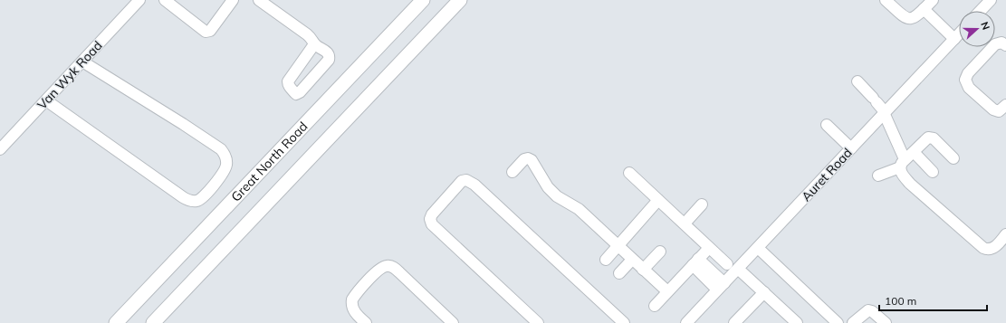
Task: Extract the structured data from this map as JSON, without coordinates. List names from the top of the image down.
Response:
{
  "streets": {
    "main road": ["Great North Road"],
    "street": ["Van Wyk Road", "Auret Road"]
  },
  "scale_bar": "100 m",
  "north": "right"
}
